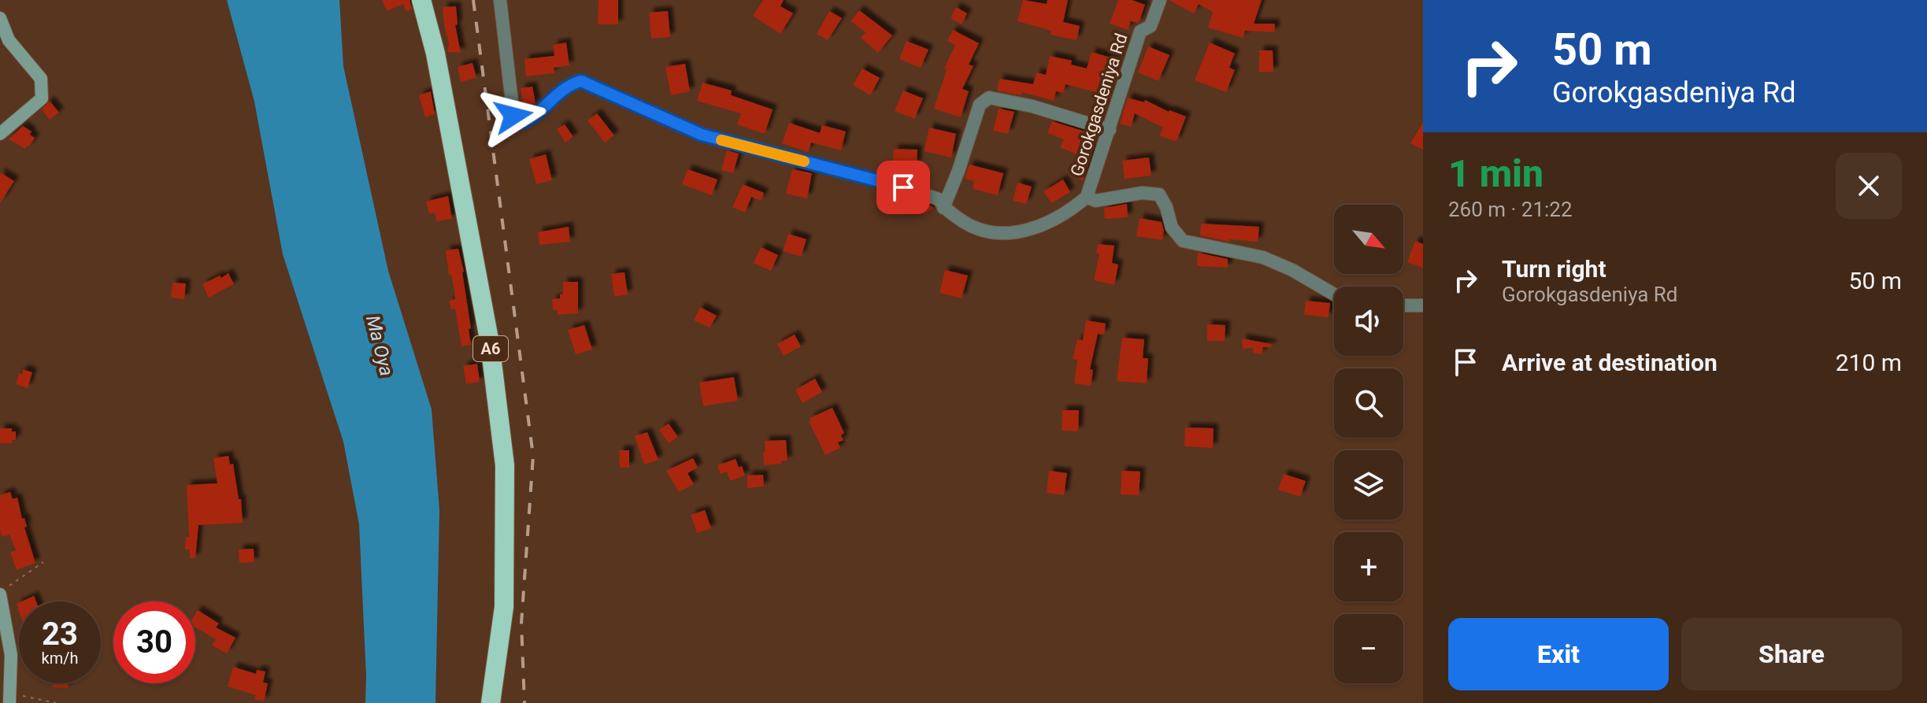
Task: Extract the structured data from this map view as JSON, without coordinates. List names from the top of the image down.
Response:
{
  "streets": {
    "highway": ["A6"],
    "street": ["Gorokgasdeniya Rd"]
  },
  "water": ["Ma Oya"],
  "north": "bottom right",
  "page": {
    "turn": ["50 m", "Gorokgasdeniya Rd"],
    "heading": ["1 min", "260 m · 21:22"],
    "map_buttons": ["+", "−"],
    "list": [
      {
        "name": "Turn right",
        "note": "Gorokgasdeniya Rd",
        "value": "50 m"
      },
      {
        "name": "Arrive at destination",
        "value": "210 m"
      }
    ],
    "speed": "23 km/h",
    "limit": "30",
    "buttons": ["Exit", "Share"]
  }
}
